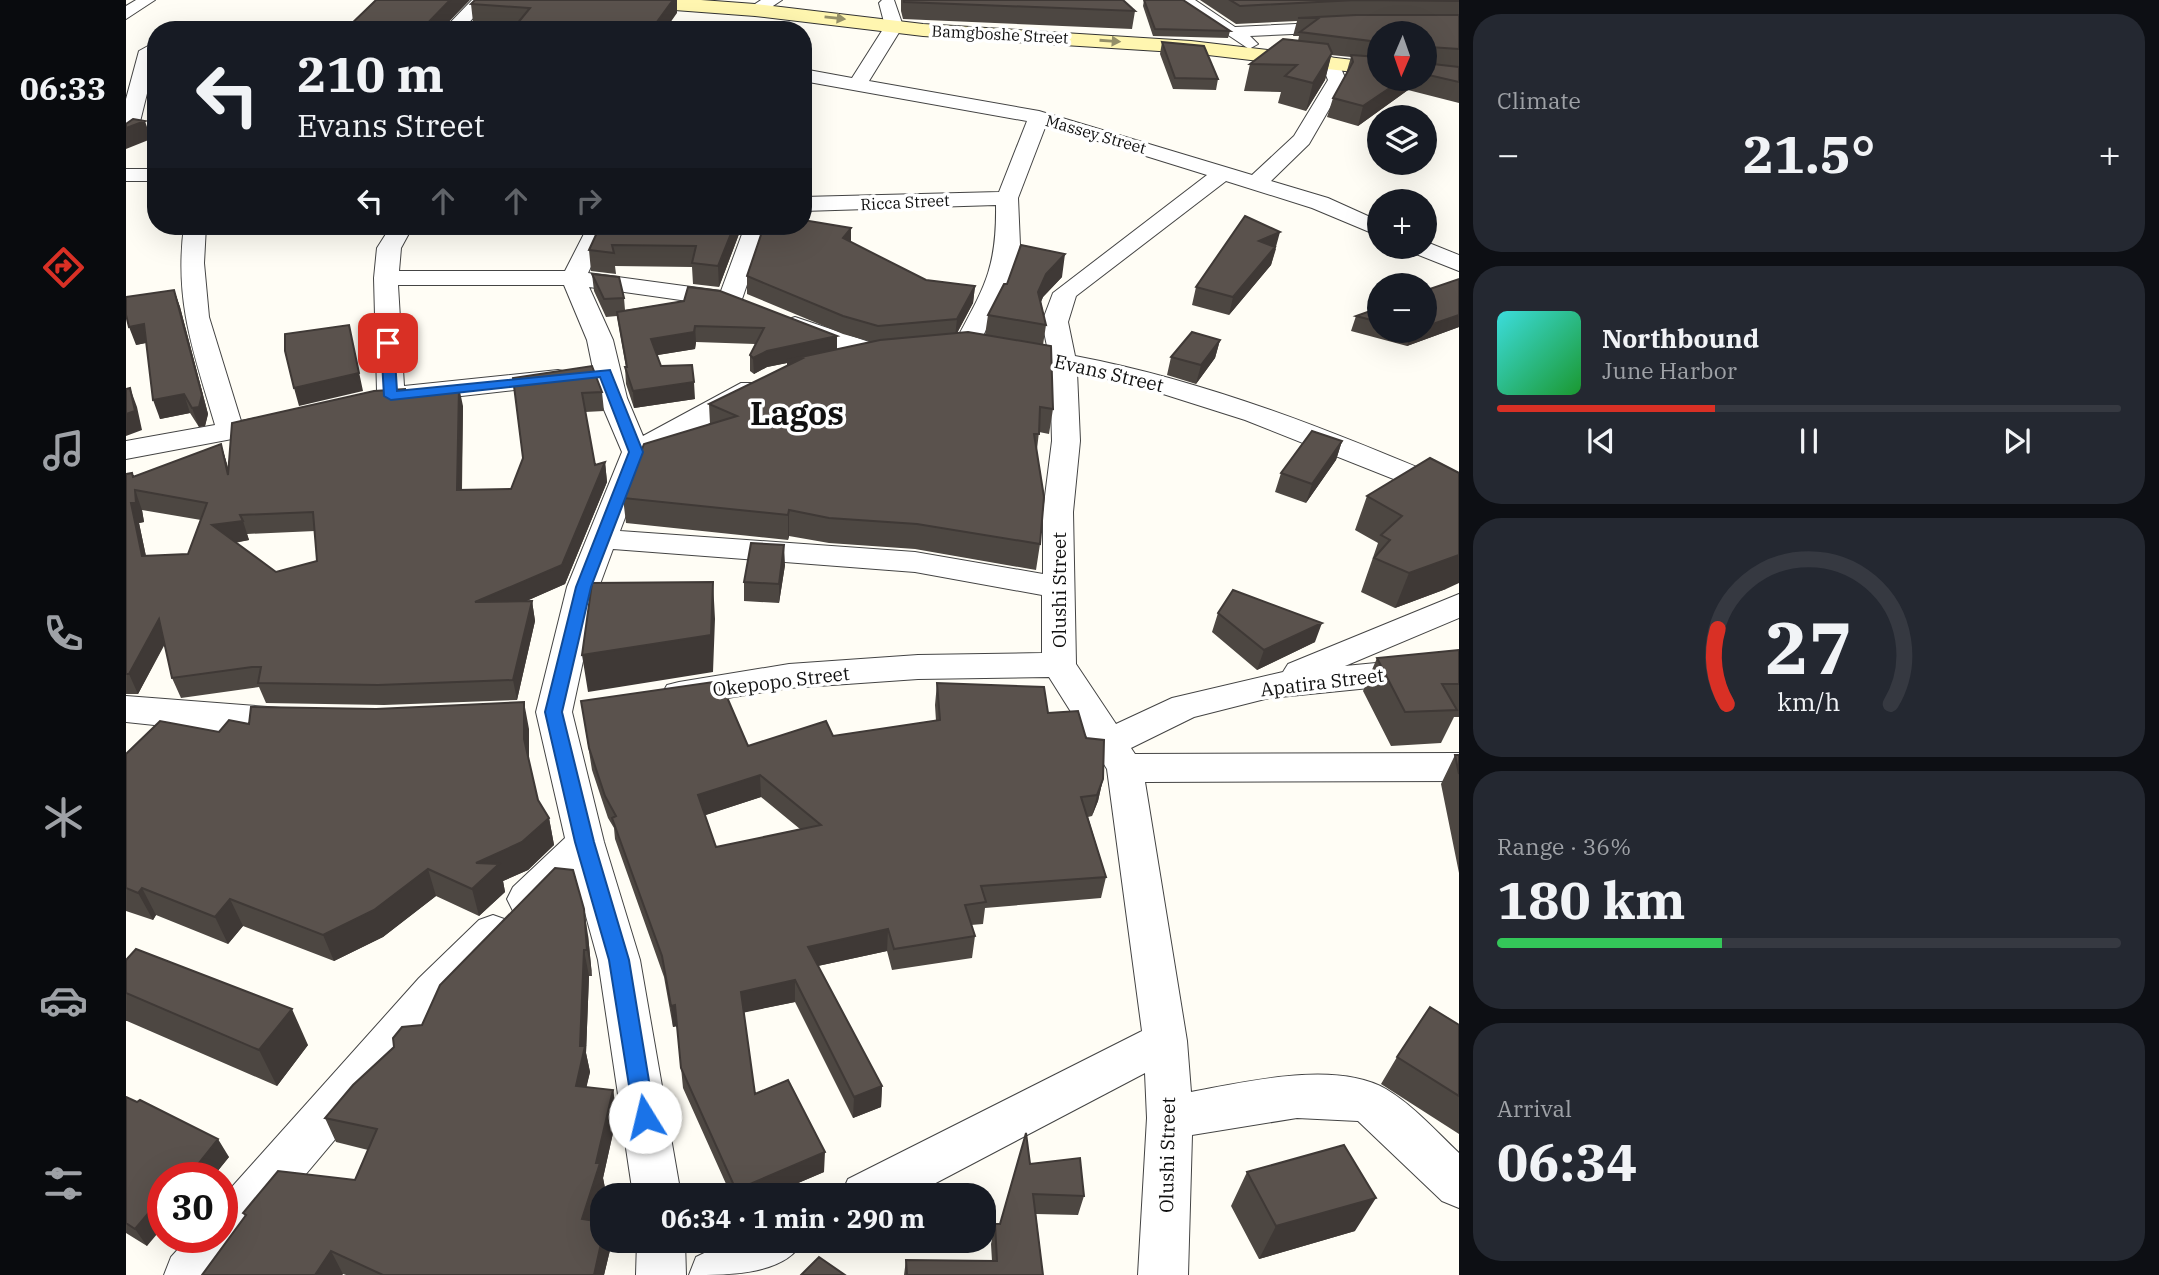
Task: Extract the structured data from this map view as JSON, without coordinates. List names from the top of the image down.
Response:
{
  "streets": {
    "main road": ["Bamgboshe Street"],
    "street": [
      "Massey Street",
      "Ricca Street",
      "Evans Street",
      "Olushi Street",
      "Okepopo Street",
      "Apatira Street"
    ]
  },
  "crossings": [
    ["Massey Street", "Olushi Street"],
    ["Ricca Street", "Evans Street"],
    ["Evans Street", "Olushi Street"],
    ["Olushi Street", "Okepopo Street"],
    ["Olushi Street", "Apatira Street"]
  ],
  "one_way": ["Bamgboshe Street"],
  "districts": ["Lagos"],
  "north": "bottom",
  "page": {
    "tabs": "06:33",
    "tile": [
      "Climate",
      ["Range · 36%", "180 km"],
      ["Arrival", "06:34"]
    ],
    "map_buttons": ["+", "−"],
    "turn": ["210 m", "Evans Street"],
    "heat": ["−", "21.5°", "+"],
    "song": ["Northbound", "June Harbor"],
    "limit": "30",
    "trip": "06:34 · 1 min · 290 m",
    "gauge": ["27", "km/h"]
  }
}
